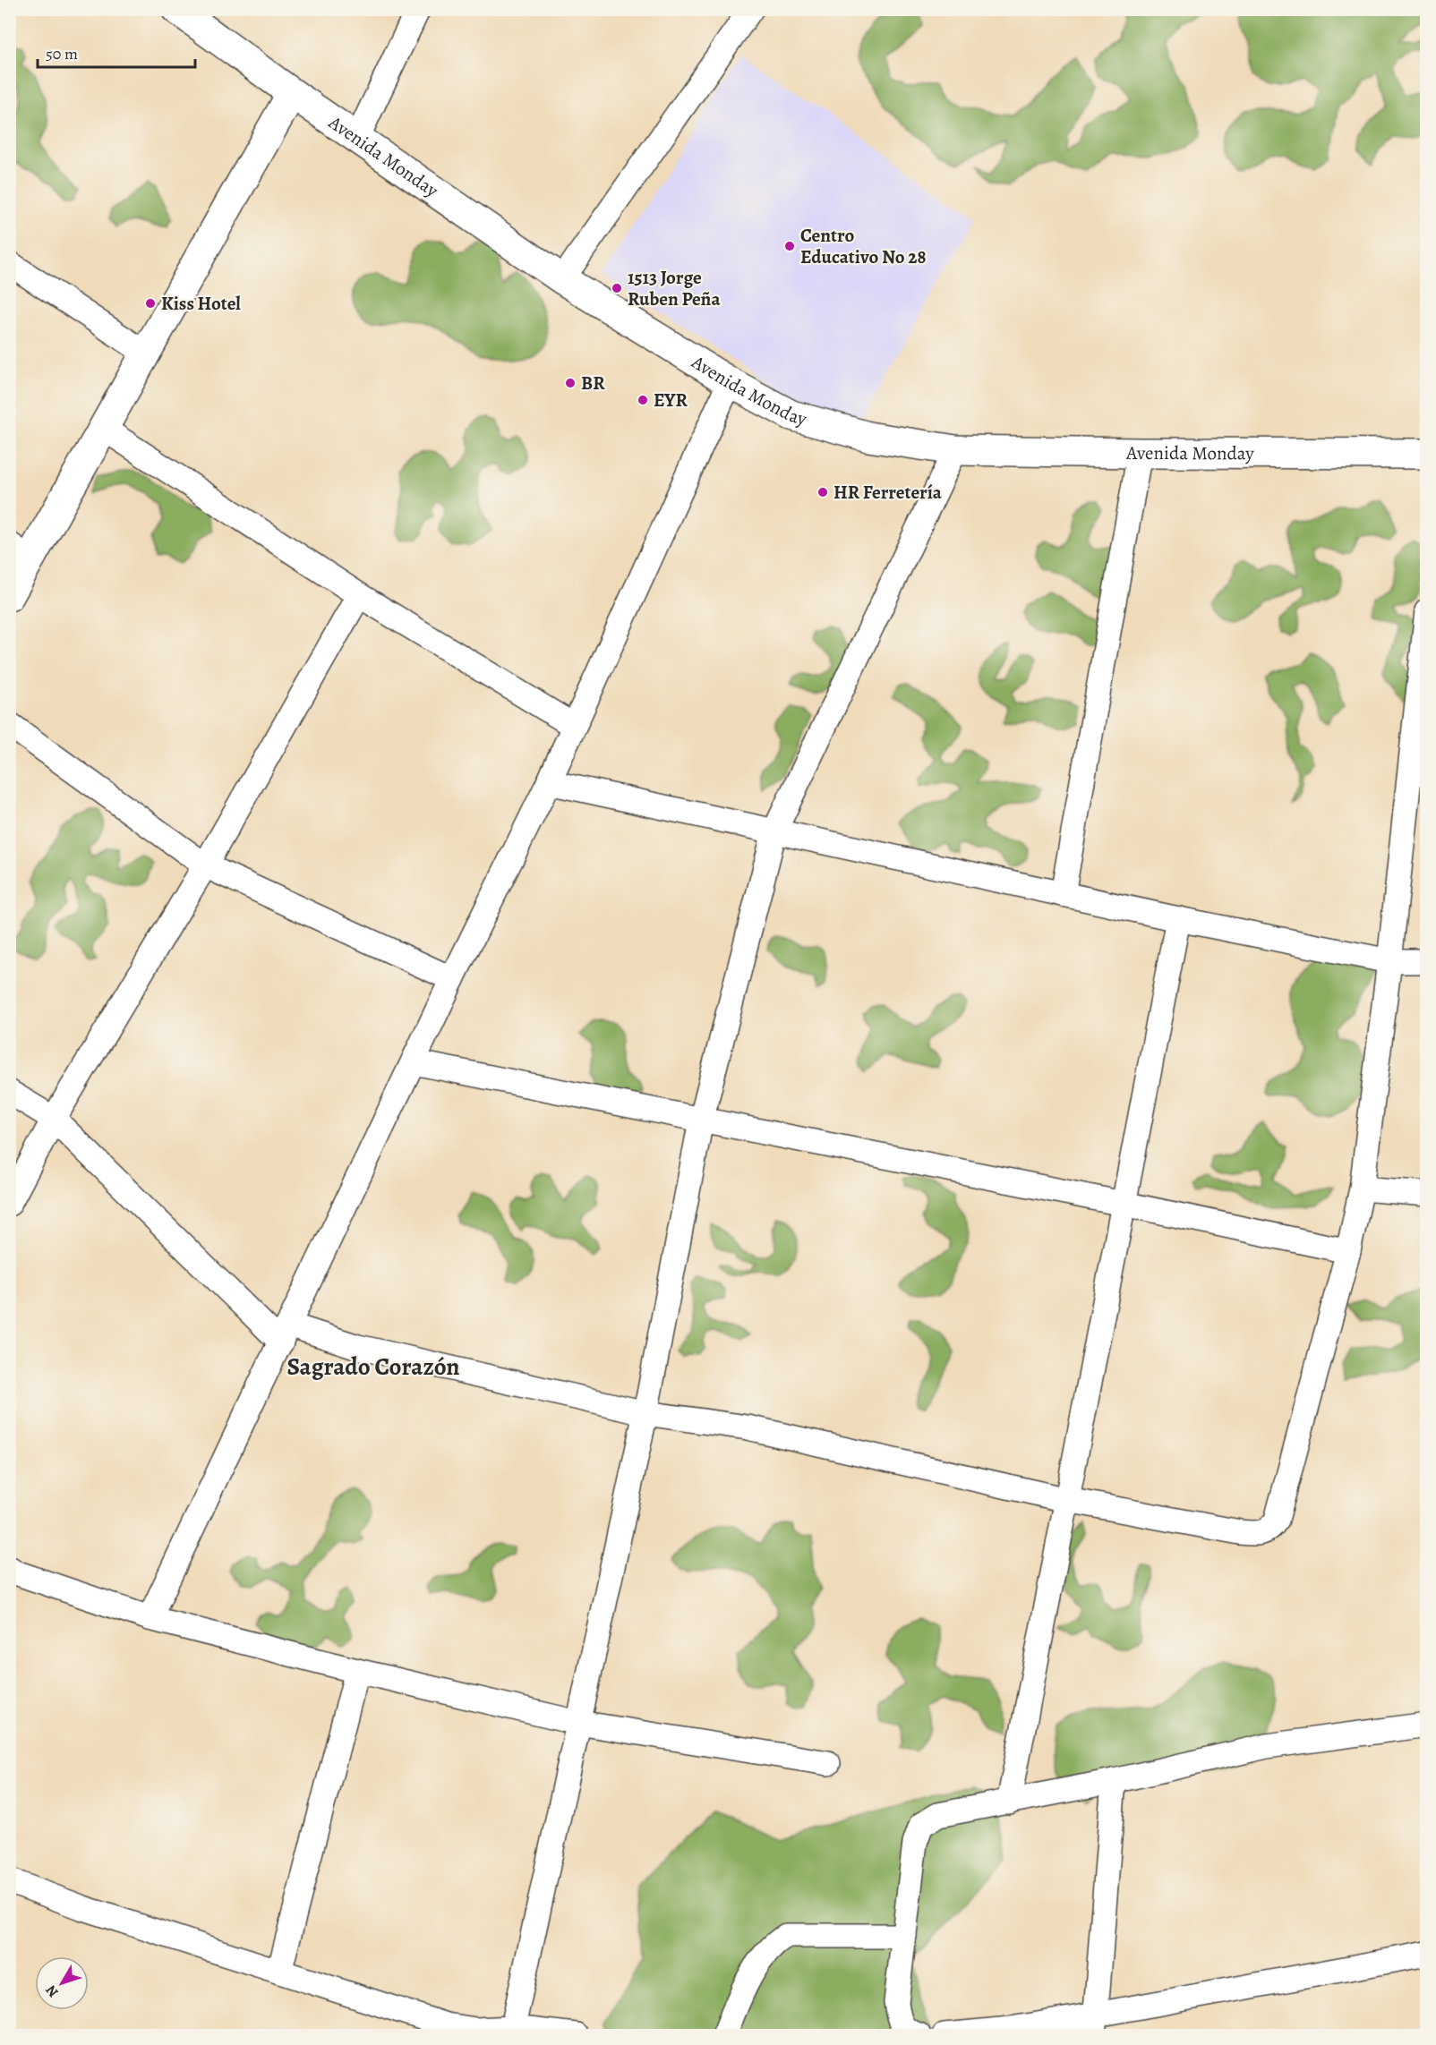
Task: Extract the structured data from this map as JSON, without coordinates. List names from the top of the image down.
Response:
{
  "streets": {
    "main road": ["Avenida Monday"]
  },
  "districts": ["Sagrado Corazón"],
  "places": [
    "Centro Educativo No 28",
    "1513 Jorge Ruben Peña",
    "Kiss Hotel",
    "BR",
    "EYR",
    "HR Ferretería"
  ],
  "scale_bar": "50 m",
  "north": "bottom left"
}
